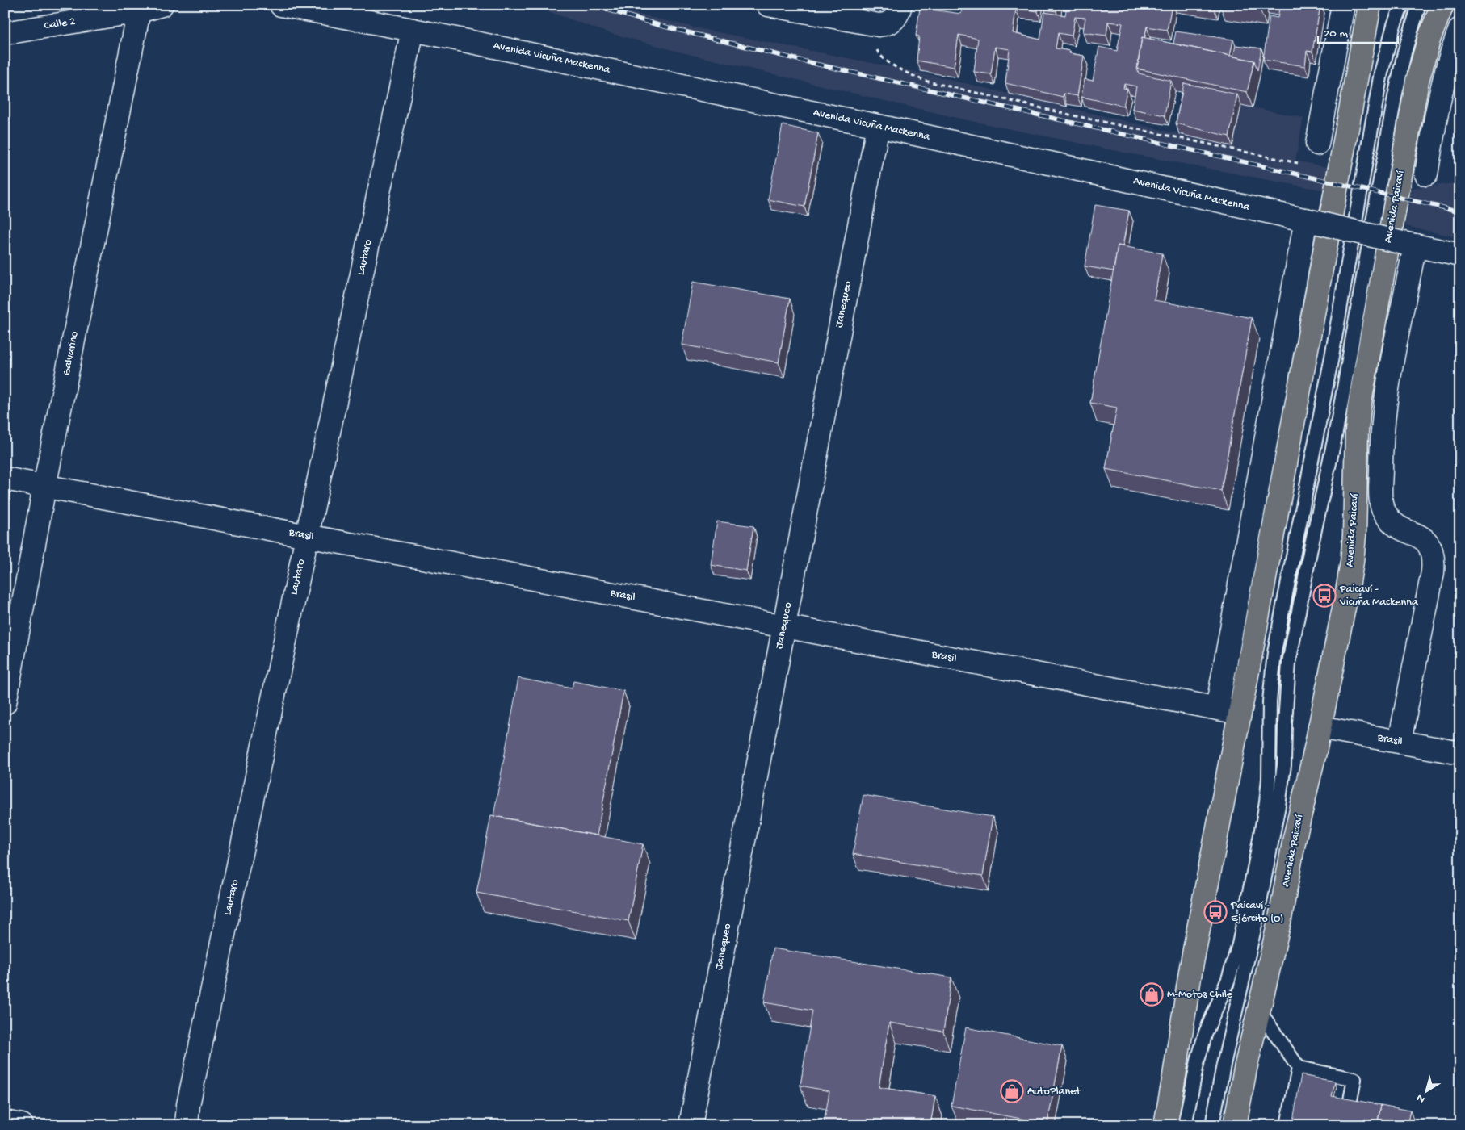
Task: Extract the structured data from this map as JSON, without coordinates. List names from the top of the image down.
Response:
{
  "streets": {
    "main road": ["Avenida Paicaví"],
    "street": [
      "Calle 2",
      "Avenida Vicuña Mackenna",
      "Lautaro",
      "Janequeo",
      "Galvarino",
      "Brasil"
    ]
  },
  "crossings": [
    ["Calle 2", "Galvarino"],
    ["Avenida Vicuña Mackenna", "Lautaro"],
    ["Avenida Vicuña Mackenna", "Janequeo"],
    ["Avenida Paicaví", "Brasil"],
    ["Lautaro", "Brasil"],
    ["Janequeo", "Brasil"],
    ["Galvarino", "Brasil"]
  ],
  "places": {
    "bus stop": ["Paicaví - Vicuña Mackenna", "Paicaví - Ejército (O)"],
    "shop": ["M-Motos Chile", "AutoPlanet"]
  },
  "scale_bar": "20 m",
  "north": "bottom left"
}
